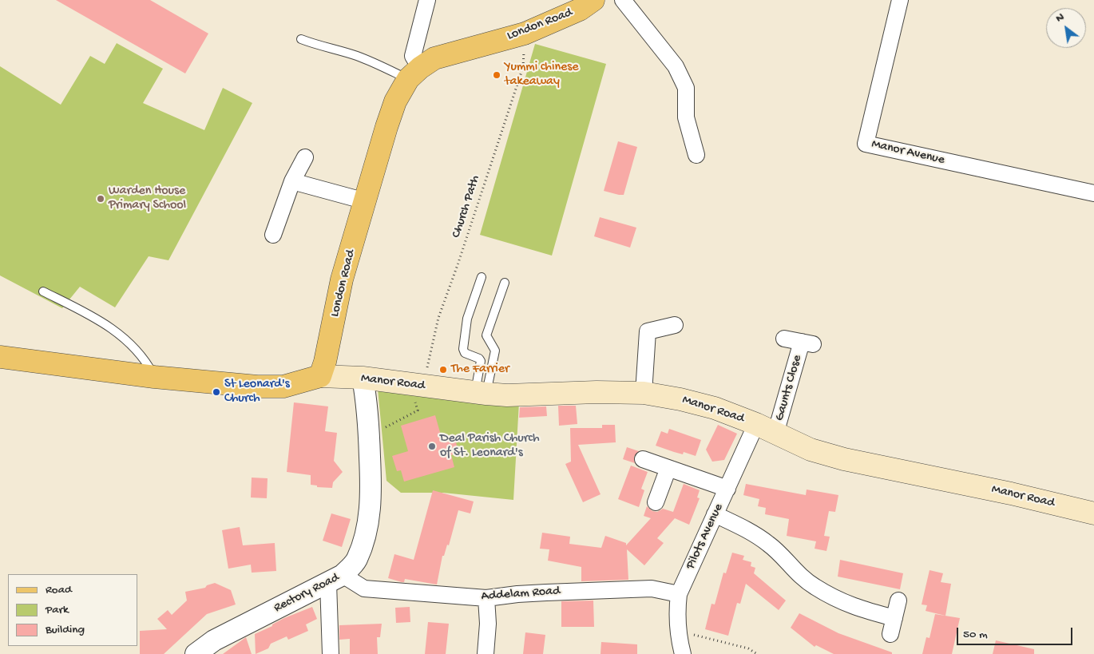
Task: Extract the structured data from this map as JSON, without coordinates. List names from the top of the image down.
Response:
{
  "streets": {
    "main road": ["London Road", "Manor Road"],
    "street": [
      "Manor Avenue",
      "Gaunts Close",
      "Pilots Avenue",
      "Rectory Road",
      "Addelam Road"
    ],
    "path": ["Church Path"]
  },
  "crossings": [
    ["London Road", "Church Path"],
    ["London Road", "Manor Road"],
    ["Church Path", "Manor Road"],
    ["Manor Road", "Gaunts Close"],
    ["Manor Road", "Pilots Avenue"],
    ["Manor Road", "Rectory Road"],
    ["Pilots Avenue", "Addelam Road"],
    ["Rectory Road", "Addelam Road"]
  ],
  "places": [
    "Yummi chinese takeaway",
    "Warden House Primary School",
    "The Farrier",
    "St Leonard's Church",
    "Deal Parish Church of St. Leonard's"
  ],
  "legend": ["Road", "Park", "Building"],
  "scale_bar": "50 m",
  "north": "top left"
}
